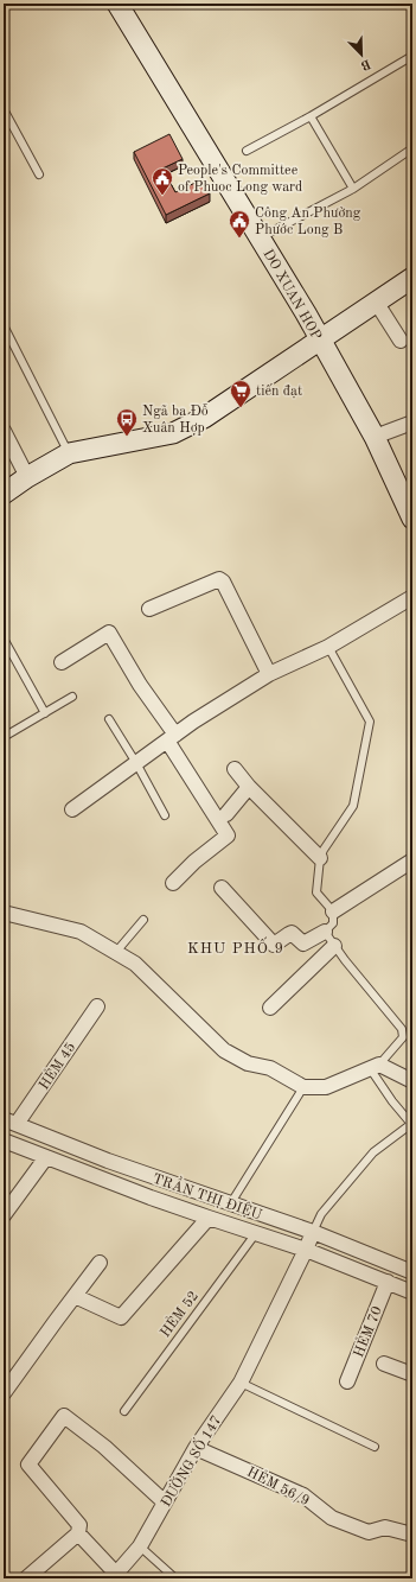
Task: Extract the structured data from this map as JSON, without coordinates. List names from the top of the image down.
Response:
{
  "streets": {
    "main road": ["DO XUAN HOP"],
    "street": [
      "HẺM 45",
      "TRẦN THỊ ĐIỆU",
      "HẺM 70",
      "ĐƯỜNG SỐ 147",
      "HẺM 56/9"
    ],
    "lane": ["HẺM 52"]
  },
  "crossings": [
    ["HẺM 45", "TRẦN THỊ ĐIỆU"],
    ["TRẦN THỊ ĐIỆU", "HẺM 52"],
    ["TRẦN THỊ ĐIỆU", "HẺM 70"],
    ["TRẦN THỊ ĐIỆU", "ĐƯỜNG SỐ 147"],
    ["ĐƯỜNG SỐ 147", "HẺM 56/9"]
  ],
  "districts": ["KHU PHỐ 9"],
  "places": {
    "public building": ["People's Committee of Phuoc Long ward", "Công An Phường Phước Long B"],
    "supermarket": ["tiến đạt"],
    "bus stop": ["Ngã ba Đỗ Xuân Hợp"]
  },
  "north": "bottom right"
}
